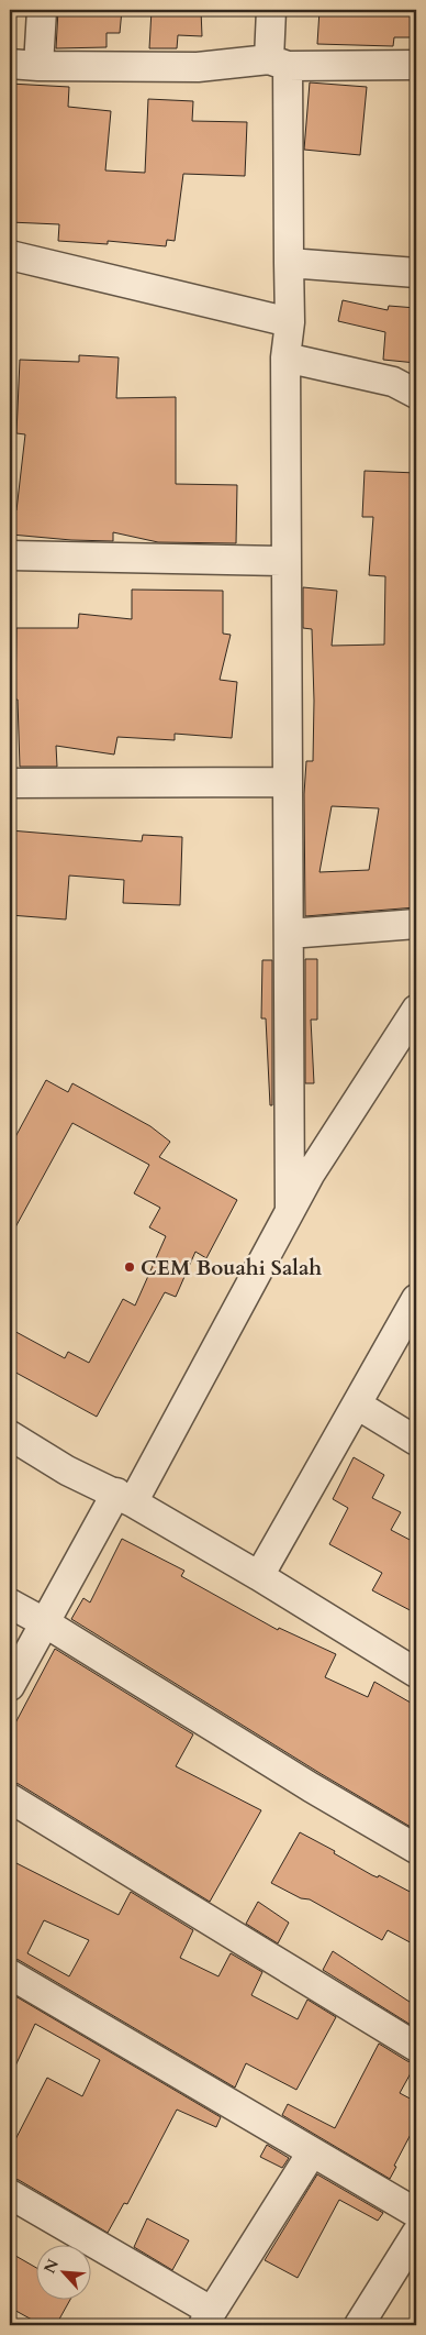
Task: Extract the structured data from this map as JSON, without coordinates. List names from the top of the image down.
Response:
{
  "places": ["CEM Bouahi Salah"],
  "north": "top left"
}
